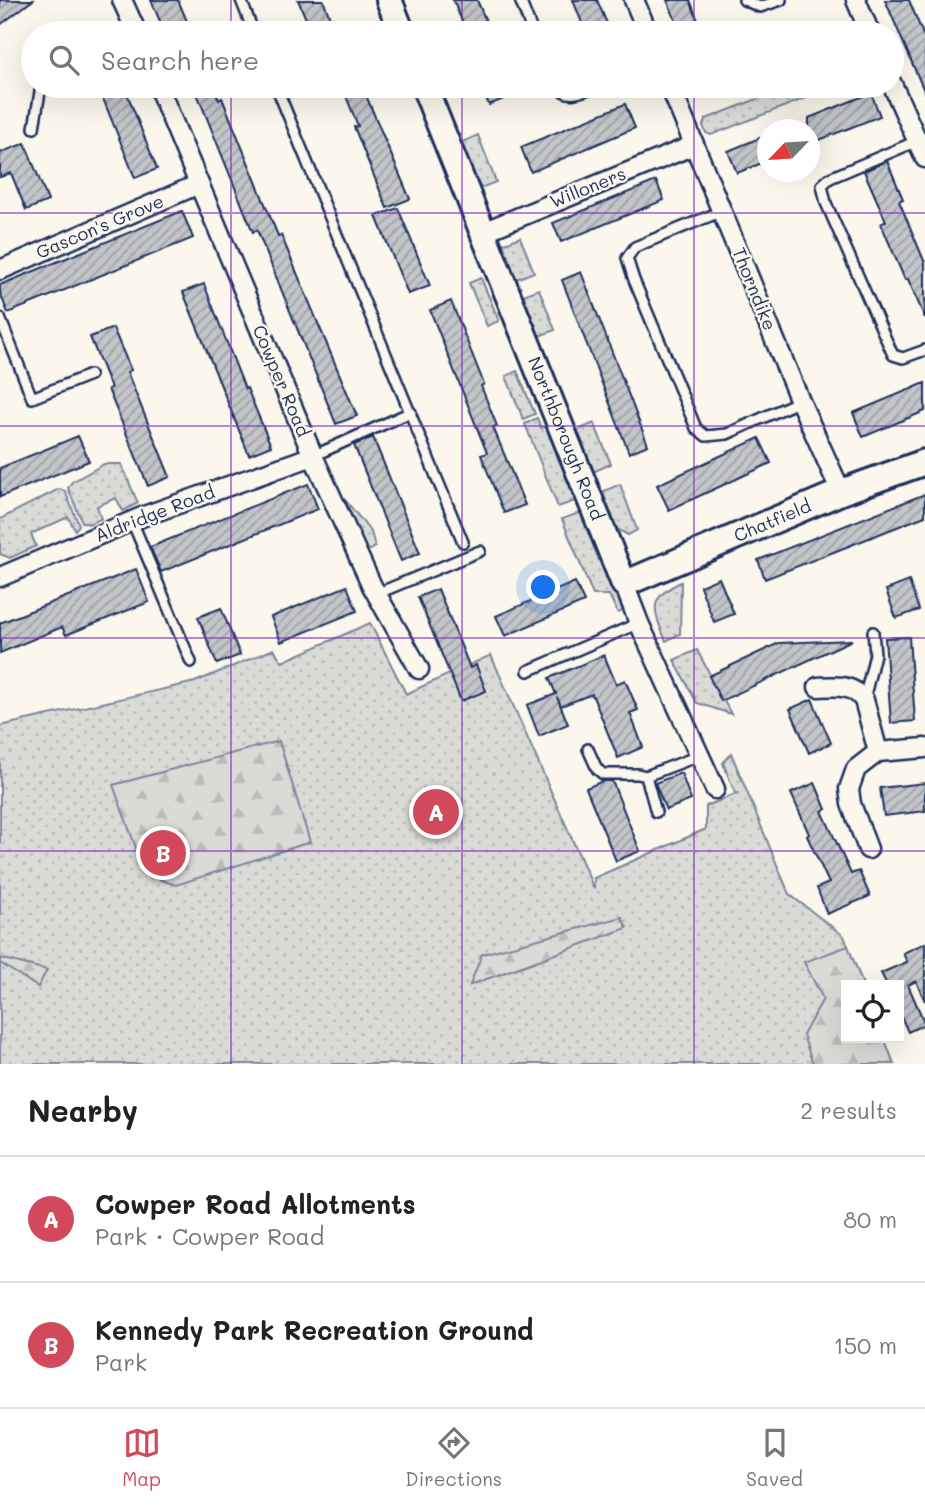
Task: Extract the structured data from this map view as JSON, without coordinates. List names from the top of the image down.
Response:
{
  "streets": {
    "street": [
      "Willoners",
      "Gascon's Grove",
      "Thorndike",
      "Cowper Road",
      "Northborough Road",
      "Aldridge Road",
      "Chatfield"
    ]
  },
  "crossings": [
    ["Willoners", "Thorndike"],
    ["Willoners", "Northborough Road"],
    ["Gascon's Grove", "Cowper Road"],
    ["Thorndike", "Chatfield"],
    ["Cowper Road", "Aldridge Road"],
    ["Northborough Road", "Chatfield"]
  ],
  "north": "bottom left",
  "page": {
    "search": "Search here",
    "pins": ["A", "B"],
    "heading": ["Nearby", "2 results"],
    "list": [
      {
        "mark": "A",
        "name": "Cowper Road Allotments",
        "note": "Park · Cowper Road",
        "value": "80 m"
      },
      {
        "mark": "B",
        "name": "Kennedy Park Recreation Ground",
        "note": "Park",
        "value": "150 m"
      }
    ],
    "nav": ["Map", "Directions", "Saved"]
  }
}
